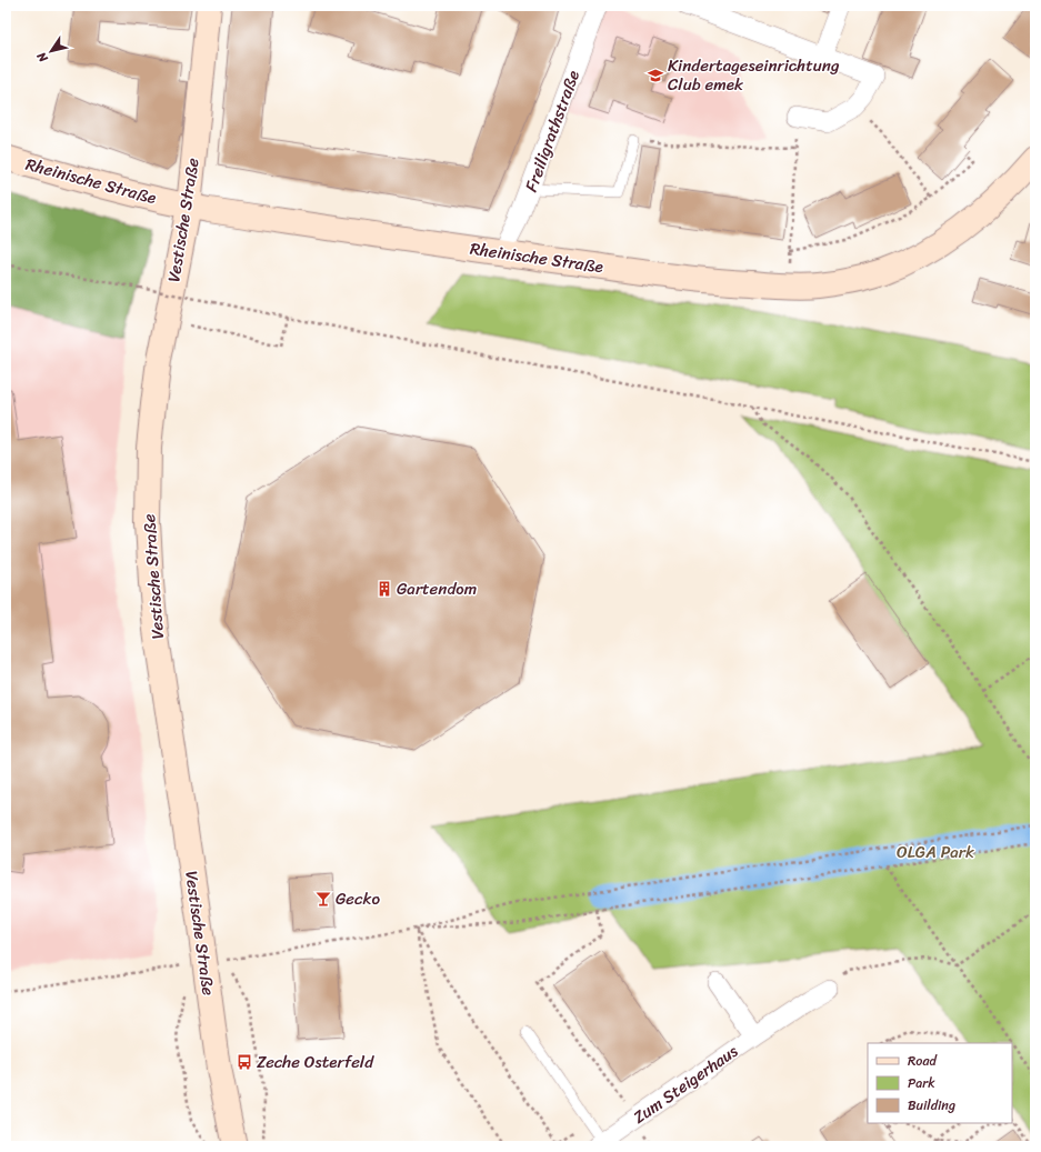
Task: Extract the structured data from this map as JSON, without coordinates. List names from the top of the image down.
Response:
{
  "streets": {
    "street": [
      "Freiligrathstraße",
      "Rheinische Straße",
      "Vestische Straße",
      "Zum Steigerhaus"
    ]
  },
  "crossings": [
    ["Freiligrathstraße", "Rheinische Straße"],
    ["Rheinische Straße", "Vestische Straße"]
  ],
  "parks": ["OLGA Park"],
  "places": {
    "school or university": ["Kindertageseinrichtung Club emek"],
    "building": ["Gartendom"],
    "bar": ["Gecko"],
    "bus stop": ["Zeche Osterfeld"]
  },
  "legend": ["Road", "Park", "Building"],
  "north": "bottom left"
}
